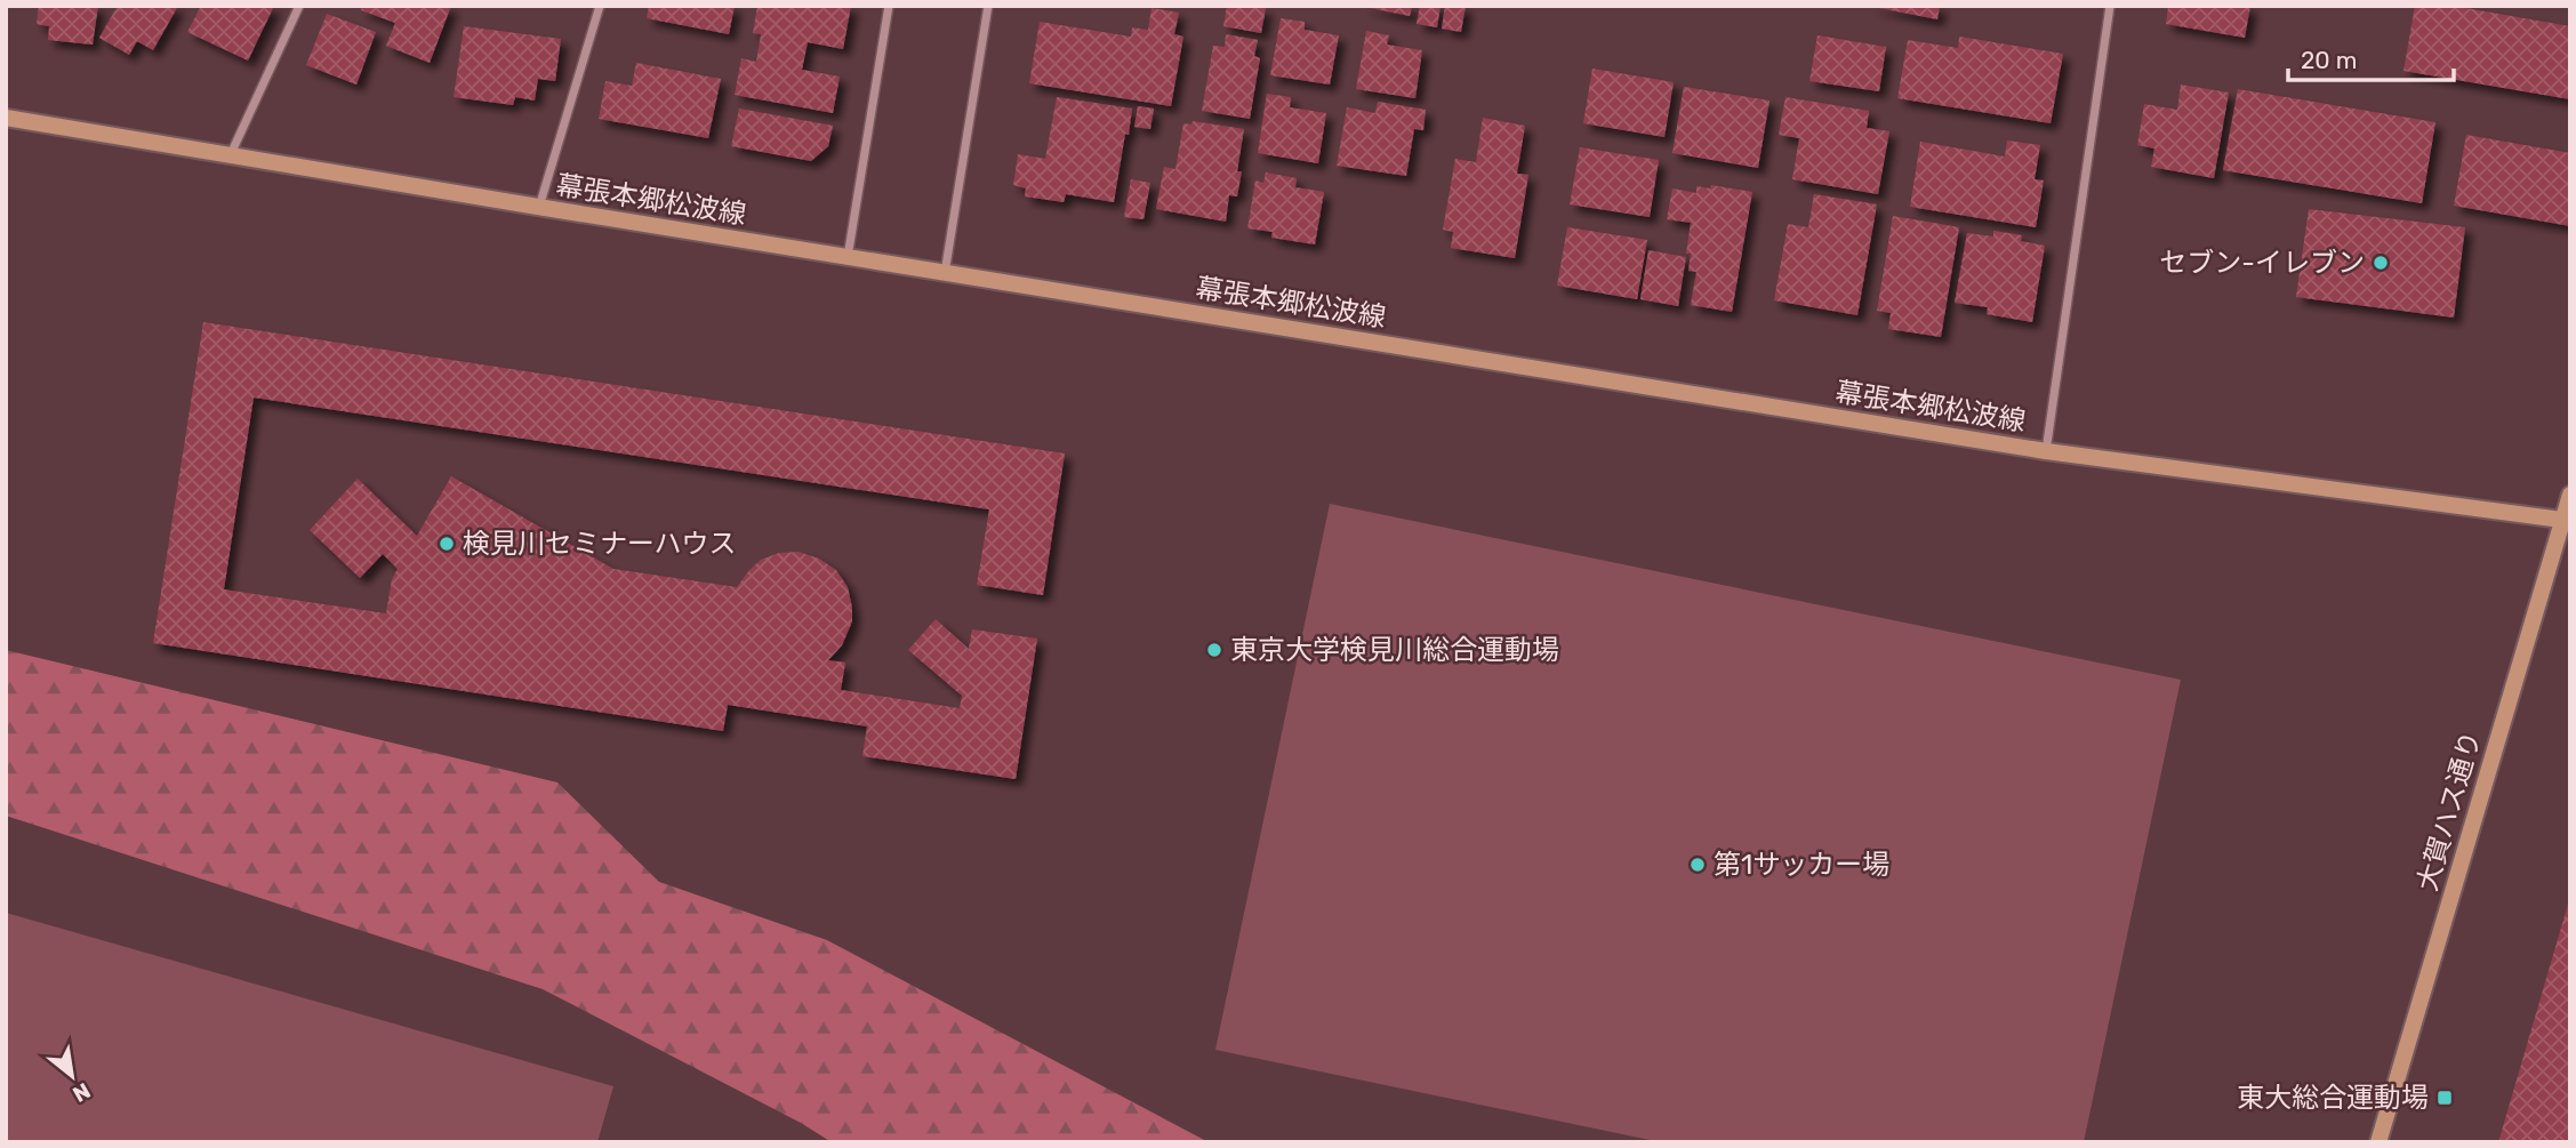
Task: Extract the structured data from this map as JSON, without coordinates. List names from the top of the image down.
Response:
{
  "streets": {
    "street": ["幕張本郷松波線", "大賀ハス通り"]
  },
  "crossings": [
    ["幕張本郷松波線", "大賀ハス通り"]
  ],
  "places": {
    "other": [
      "セブン-イレブン",
      "検見川セミナーハウス",
      "東京大学検見川総合運動場",
      "第1サッカー場"
    ],
    "transit": ["東大総合運動場"]
  },
  "scale_bar": "20 m",
  "north": "bottom right"
}
